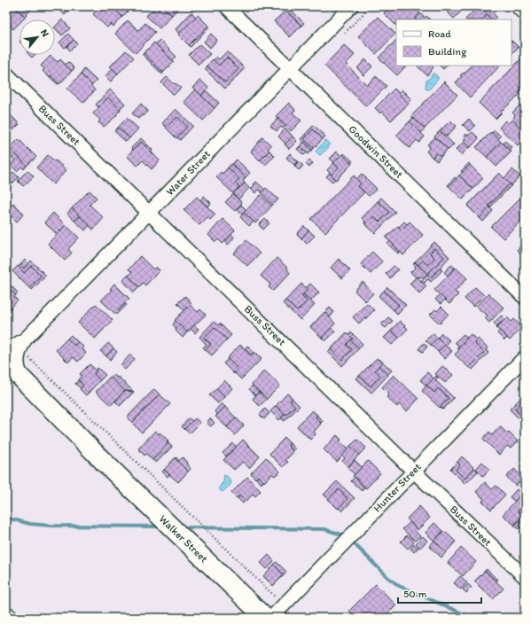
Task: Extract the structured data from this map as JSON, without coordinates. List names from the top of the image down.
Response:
{
  "streets": {
    "main road": ["Walker Street"],
    "street": [
      "Buss Street",
      "Goodwin Street",
      "Water Street",
      "Hunter Street"
    ]
  },
  "crossings": [
    ["Buss Street", "Water Street"],
    ["Buss Street", "Hunter Street"],
    ["Goodwin Street", "Water Street"],
    ["Water Street", "Walker Street"]
  ],
  "legend": ["Road", "Building"],
  "scale_bar": "50 m",
  "north": "top right"
}
